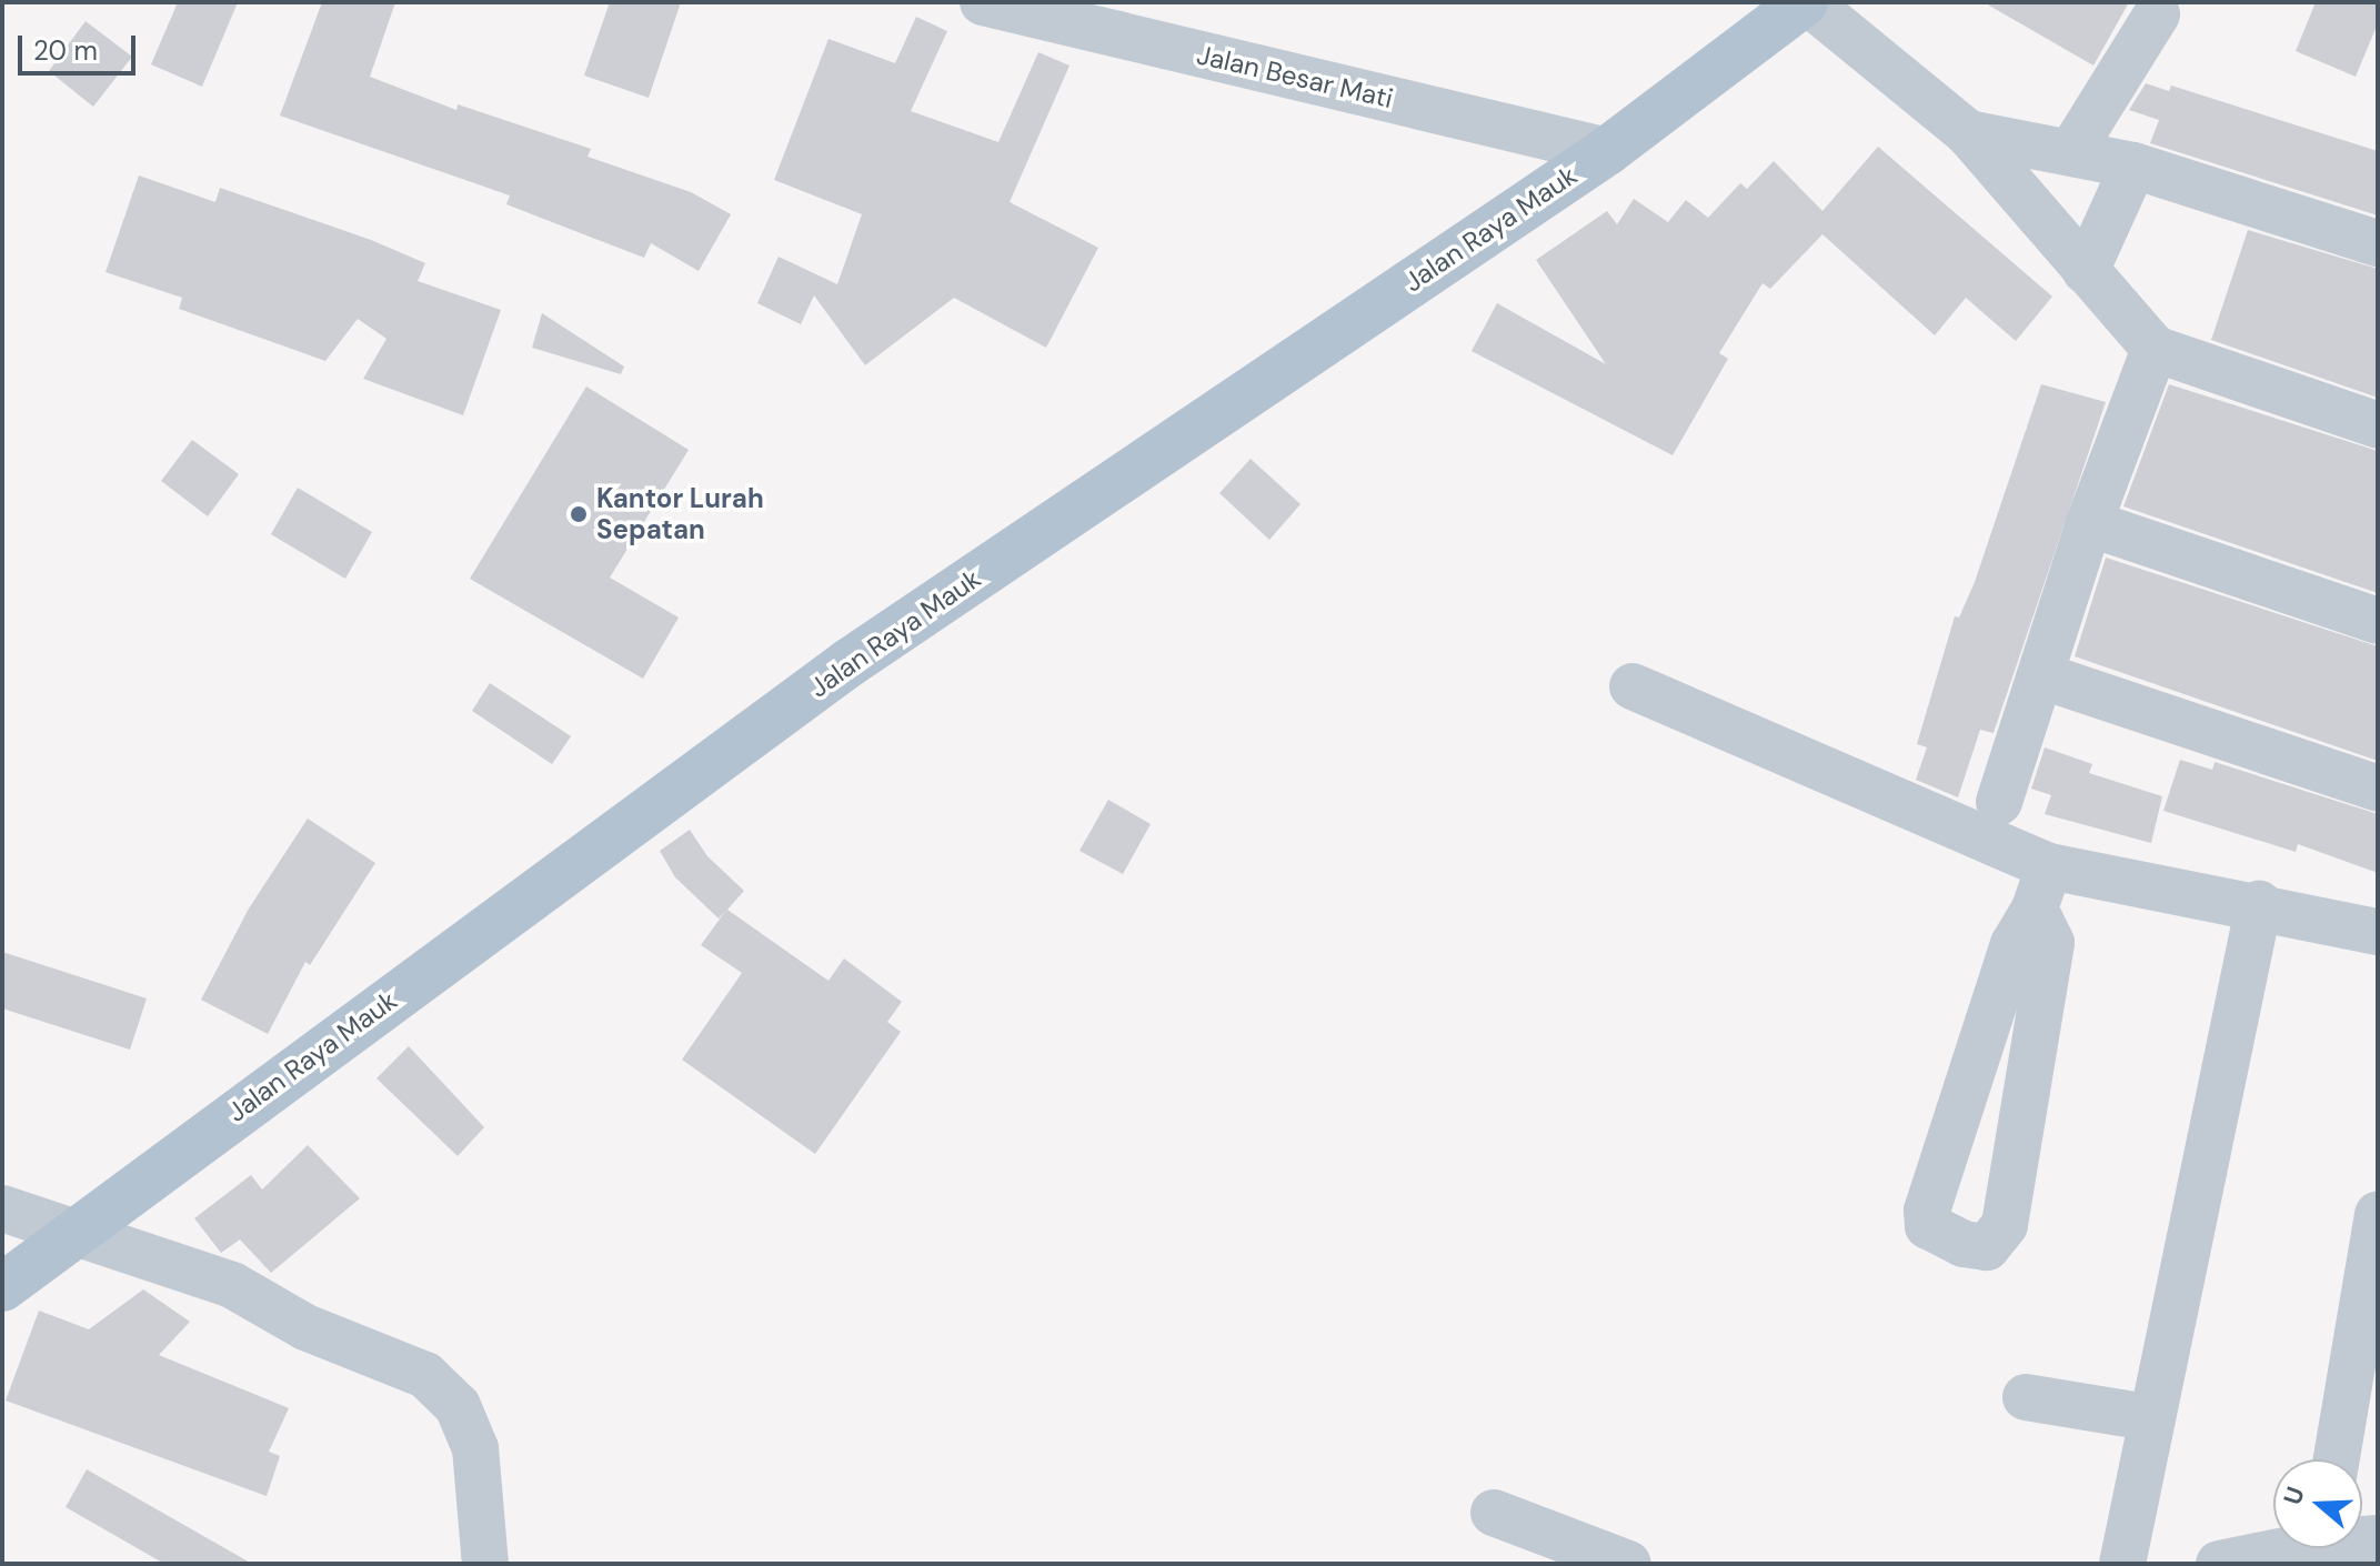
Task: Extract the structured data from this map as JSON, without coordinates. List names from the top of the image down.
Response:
{
  "streets": {
    "main road": ["Jalan Raya Mauk"],
    "street": ["Jalan Besar Mati"]
  },
  "crossings": [
    ["Jalan Besar Mati", "Jalan Raya Mauk"]
  ],
  "places": ["Kantor Lurah Sepatan"],
  "scale_bar": "20 m",
  "north": "left"
}
